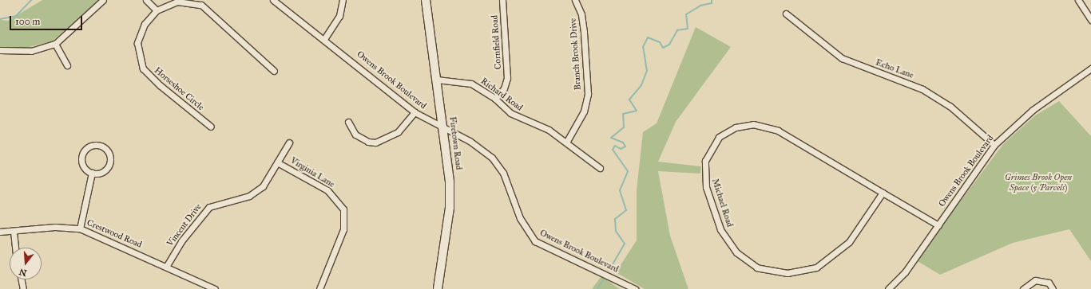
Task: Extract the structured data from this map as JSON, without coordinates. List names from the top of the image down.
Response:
{
  "streets": {
    "street": [
      "Cornfield Road",
      "Branch Brook Drive",
      "Echo Lane",
      "Owens Brook Boulevard",
      "Horseshoe Circle",
      "Richard Road",
      "Firetown Road",
      "Virginia Lane",
      "Michael Road",
      "Vincent Drive",
      "Crestwood Road"
    ]
  },
  "crossings": [
    ["Cornfield Road", "Richard Road"],
    ["Branch Brook Drive", "Richard Road"],
    ["Echo Lane", "Owens Brook Boulevard"],
    ["Owens Brook Boulevard", "Firetown Road"],
    ["Owens Brook Boulevard", "Michael Road"],
    ["Richard Road", "Firetown Road"],
    ["Virginia Lane", "Vincent Drive"],
    ["Vincent Drive", "Crestwood Road"]
  ],
  "parks": ["Grimes Brook Open Space (5 Parcels)"],
  "scale_bar": "100 m",
  "north": "bottom"
}
